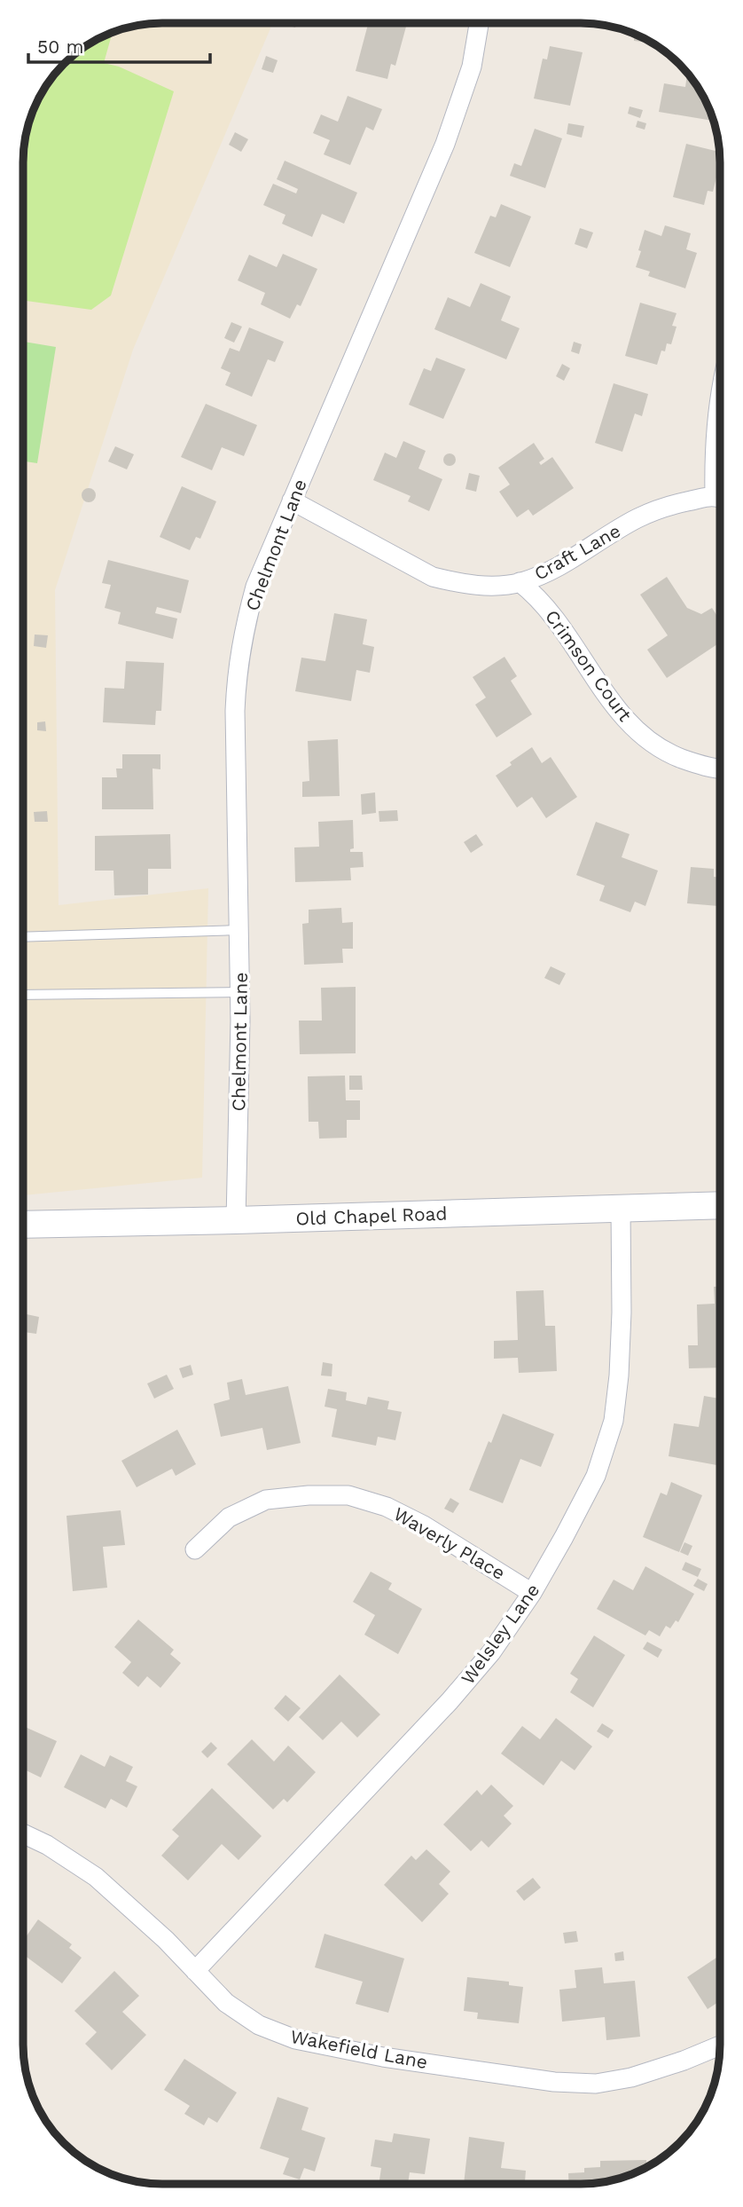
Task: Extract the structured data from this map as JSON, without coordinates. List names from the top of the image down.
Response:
{
  "streets": {
    "street": [
      "Chelmont Lane",
      "Craft Lane",
      "Crimson Court",
      "Old Chapel Road",
      "Waverly Place",
      "Welsley Lane",
      "Wakefield Lane"
    ]
  },
  "crossings": [
    ["Chelmont Lane", "Craft Lane"],
    ["Chelmont Lane", "Old Chapel Road"],
    ["Craft Lane", "Crimson Court"],
    ["Old Chapel Road", "Welsley Lane"],
    ["Waverly Place", "Welsley Lane"],
    ["Welsley Lane", "Wakefield Lane"]
  ],
  "scale_bar": "50 m"
}
